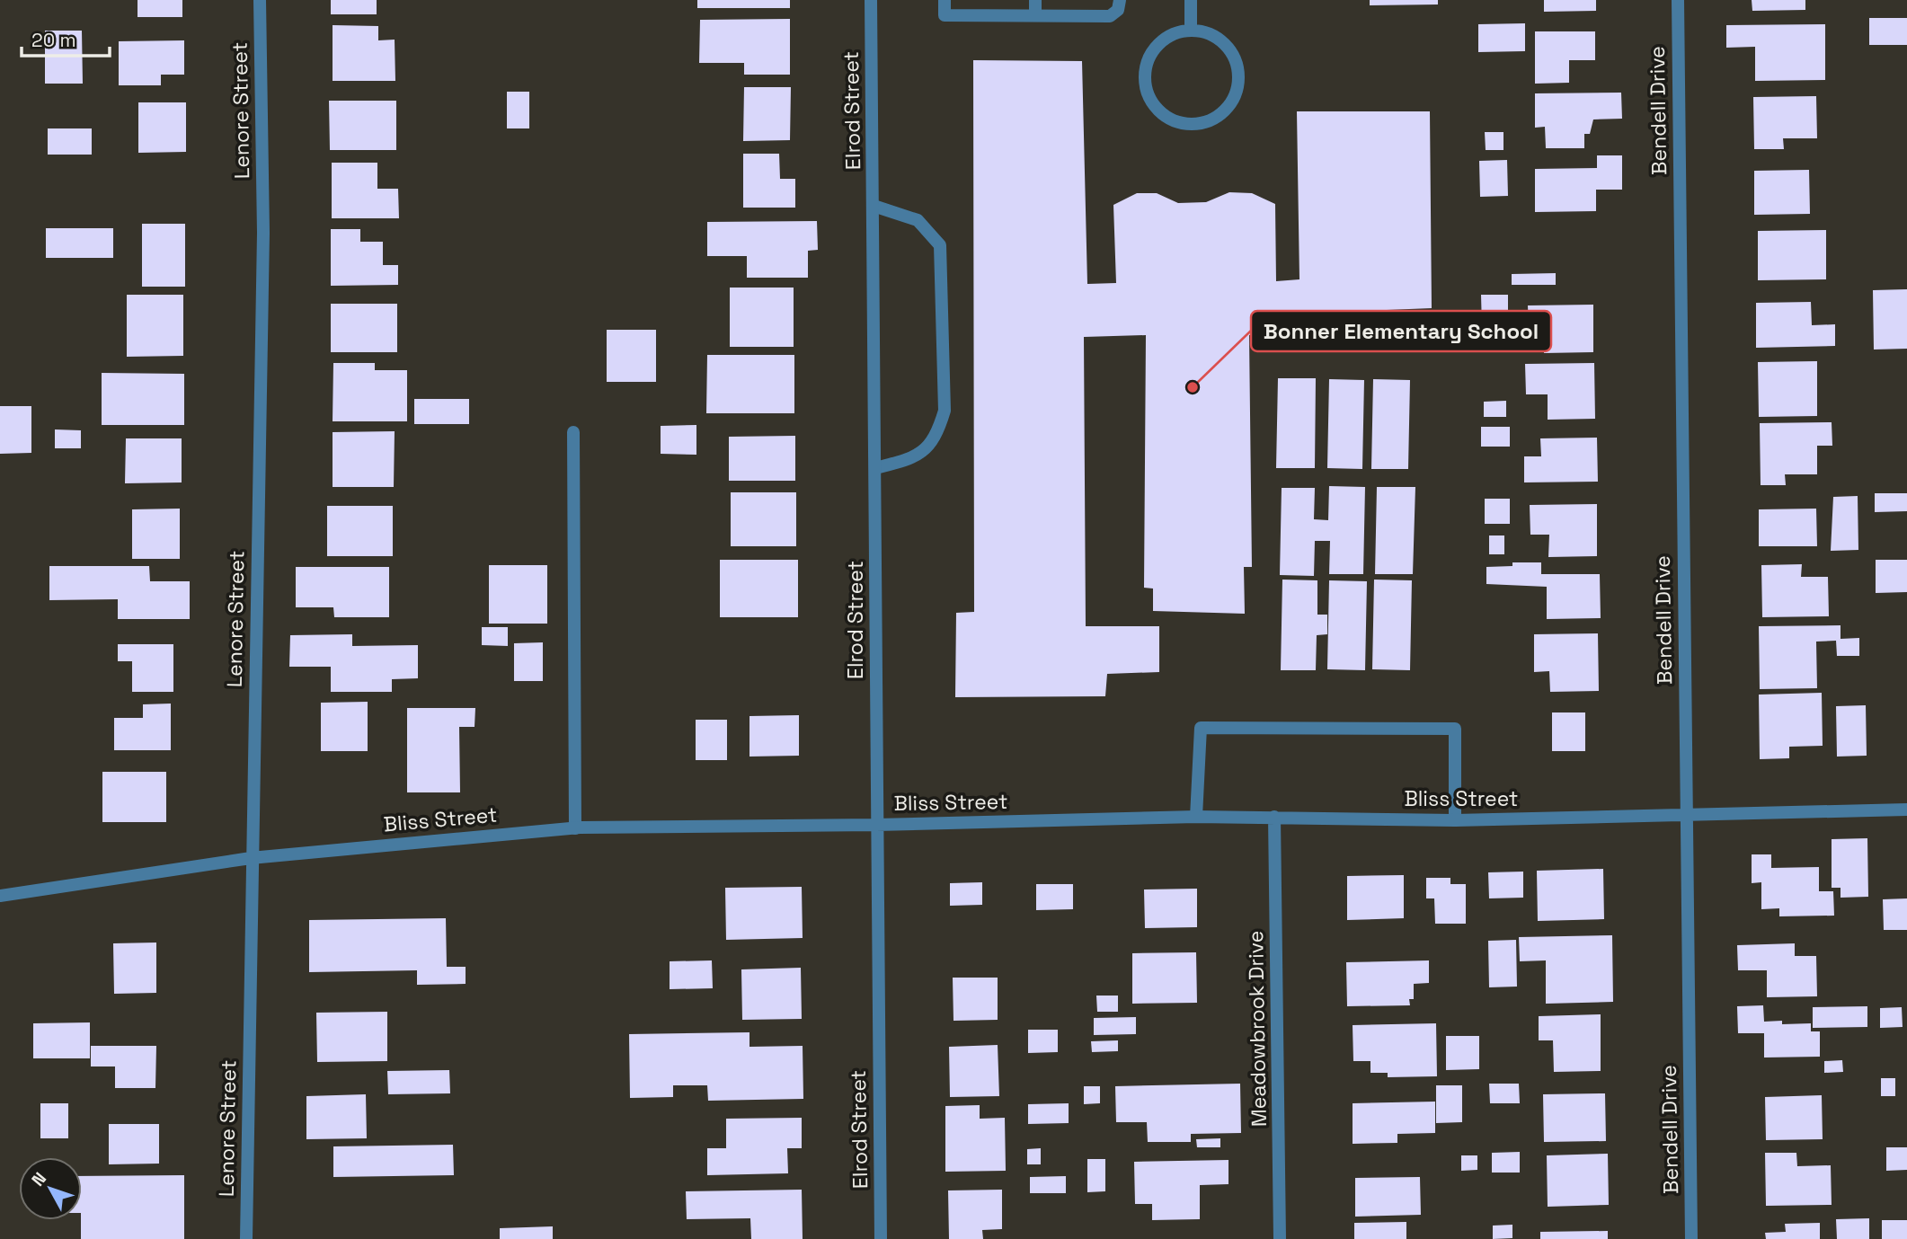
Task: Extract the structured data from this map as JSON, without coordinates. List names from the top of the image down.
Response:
{
  "streets": {
    "street": [
      "Lenore Street",
      "Elrod Street",
      "Bendell Drive",
      "Bliss Street",
      "Meadowbrook Drive"
    ]
  },
  "crossings": [
    ["Lenore Street", "Bliss Street"],
    ["Elrod Street", "Bliss Street"],
    ["Bendell Drive", "Bliss Street"],
    ["Bliss Street", "Meadowbrook Drive"]
  ],
  "places": ["Bonner Elementary School"],
  "scale_bar": "20 m",
  "north": "top left"
}
